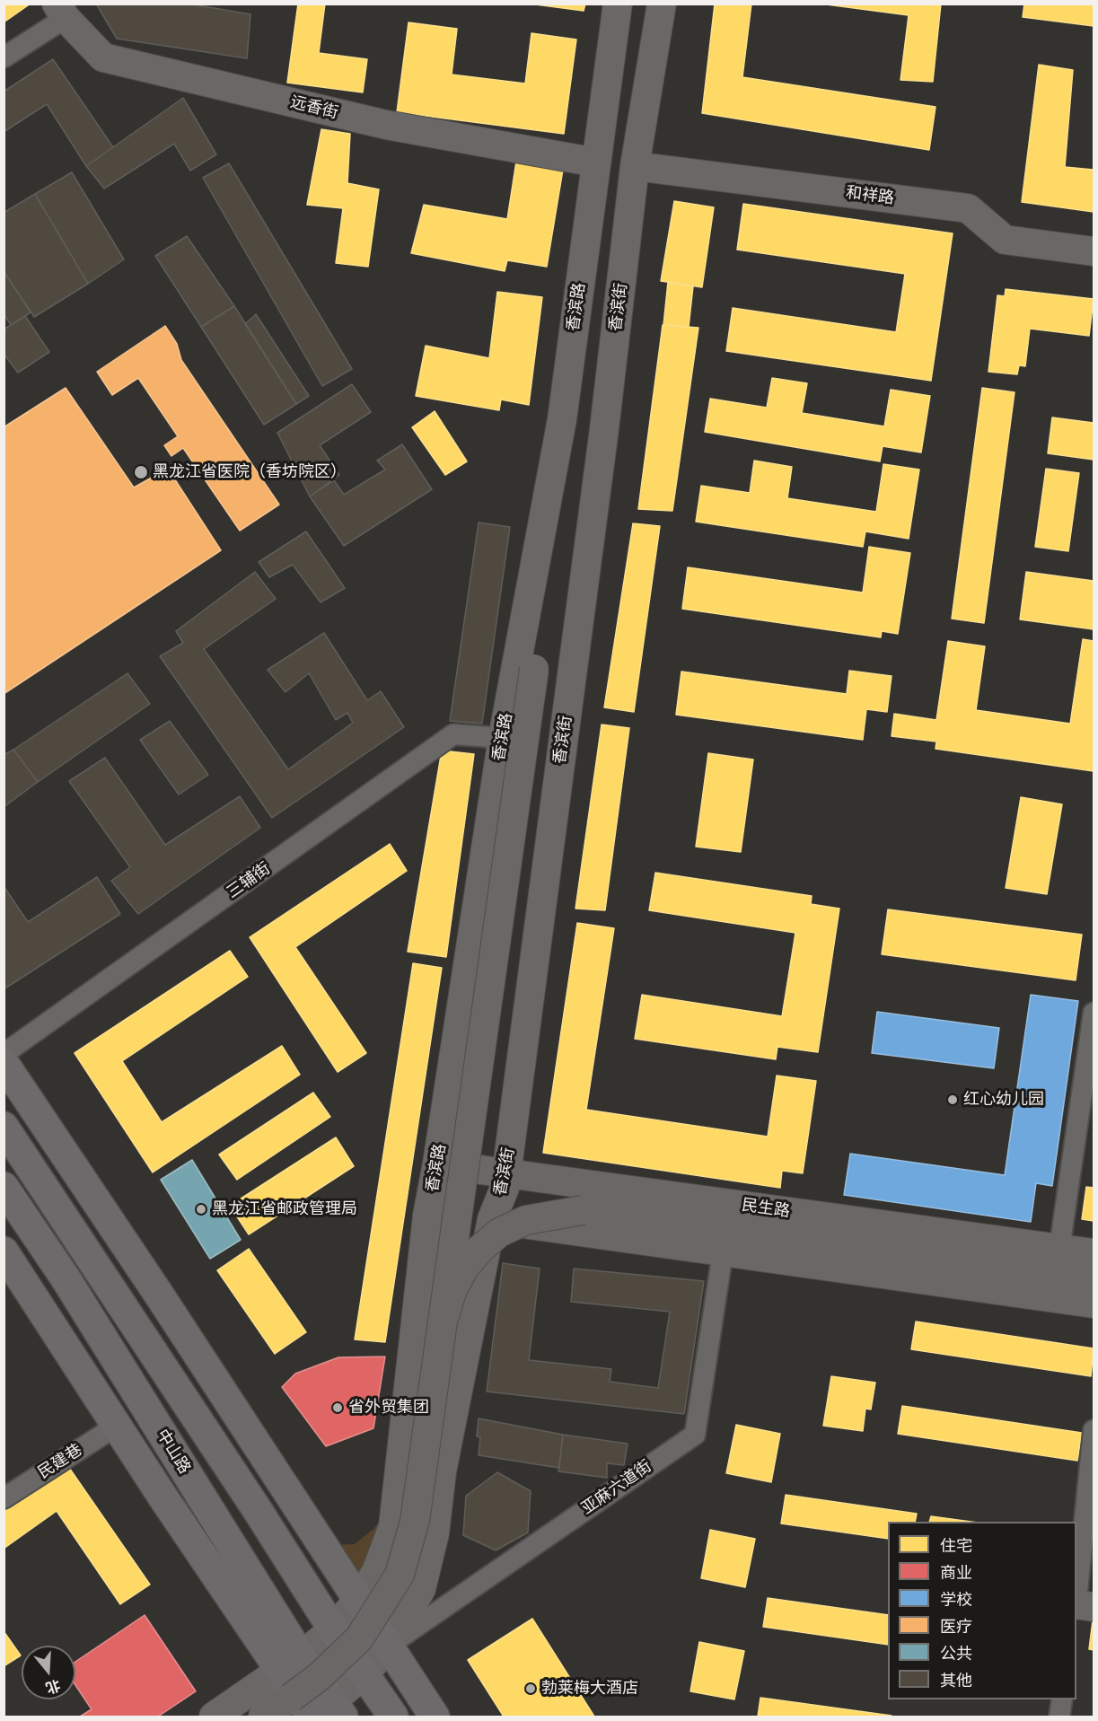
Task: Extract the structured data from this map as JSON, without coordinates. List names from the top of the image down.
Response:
{
  "streets": {
    "main road": [
      "远香街",
      "和祥路",
      "香滨路",
      "香滨街",
      "民生路",
      "中山路"
    ],
    "street": ["三辅街", "民建巷", "亚麻六道街"]
  },
  "crossings": [
    ["远香街", "香滨路"],
    ["和祥路", "香滨街"],
    ["香滨路", "三辅街"],
    ["香滨路", "民生路"],
    ["香滨路", "中山路"],
    ["香滨街", "民生路"],
    ["香滨街", "中山路"],
    ["香滨街", "亚麻六道街"],
    ["中山路", "民建巷"]
  ],
  "places": [
    "黑龙江省医院（香坊院区）",
    "红心幼儿园",
    "黑龙江省邮政管理局",
    "省外贸集团",
    "勃莱梅大酒店"
  ],
  "legend": [
    "住宅",
    "商业",
    "学校",
    "医疗",
    "公共",
    "其他"
  ],
  "north": "bottom"
}
